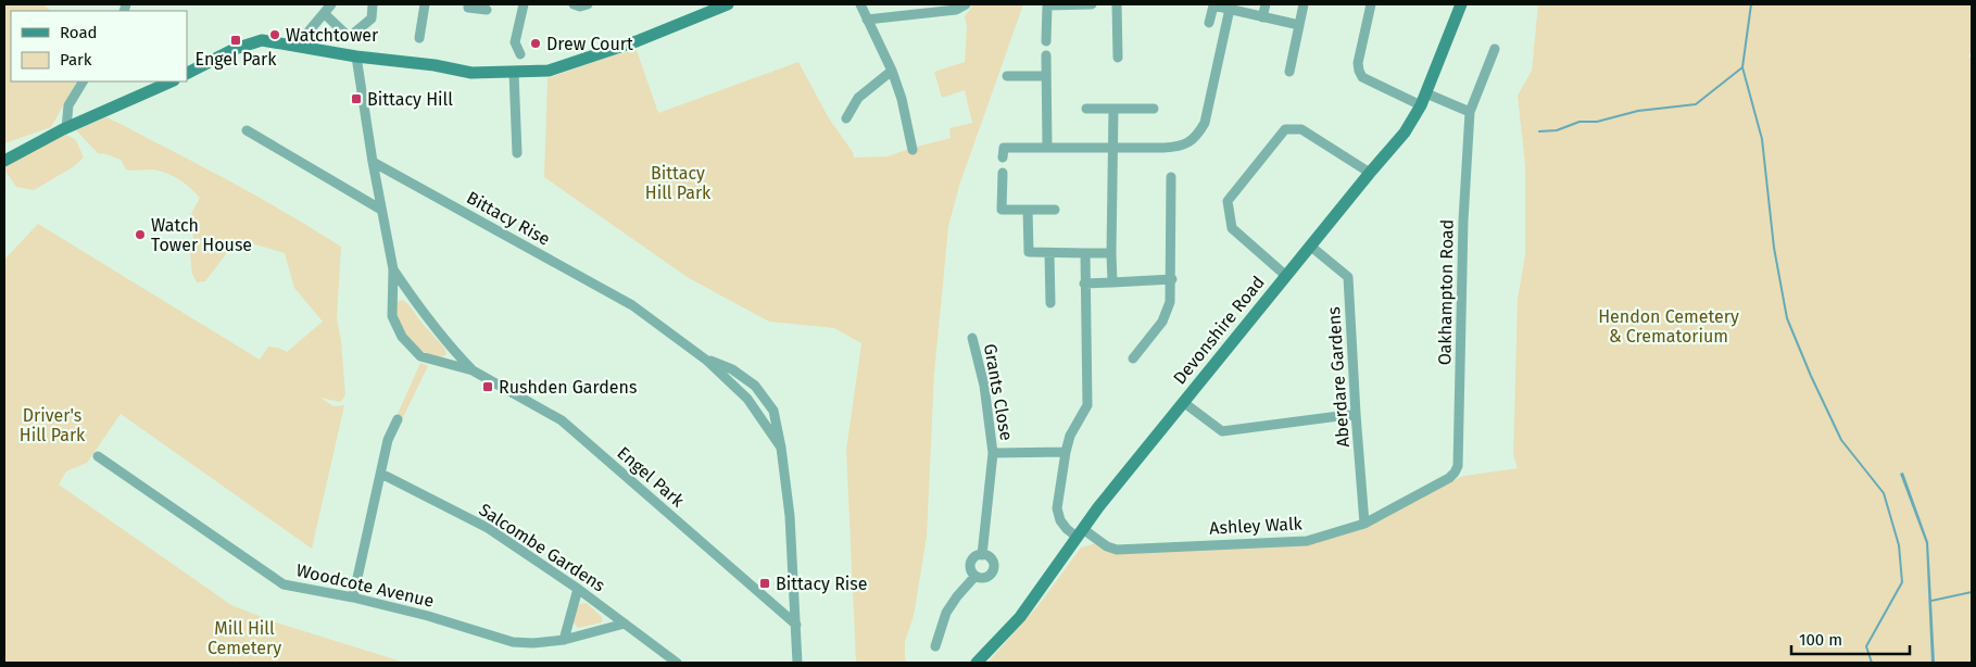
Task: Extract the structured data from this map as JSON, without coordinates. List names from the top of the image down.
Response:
{
  "streets": {
    "street": [
      "Bittacy Rise",
      "Oakhampton Road",
      "Devonshire Road",
      "Aberdare Gardens",
      "Grants Close",
      "Engel Park",
      "Ashley Walk",
      "Salcombe Gardens",
      "Woodcote Avenue"
    ]
  },
  "crossings": [
    ["Bittacy Rise", "Engel Park"],
    ["Oakhampton Road", "Ashley Walk"],
    ["Devonshire Road", "Aberdare Gardens"],
    ["Devonshire Road", "Ashley Walk"],
    ["Aberdare Gardens", "Ashley Walk"],
    ["Grants Close", "Ashley Walk"],
    ["Salcombe Gardens", "Woodcote Avenue"]
  ],
  "parks": [
    "Bittacy Hill Park",
    "Hendon Cemetery & Crematorium",
    "Driver's Hill Park",
    "Mill Hill Cemetery"
  ],
  "places": {
    "other": ["Watchtower", "Drew Court", "Watch Tower House"],
    "transit": [
      "Engel Park",
      "Bittacy Hill",
      "Rushden Gardens",
      "Bittacy Rise"
    ]
  },
  "legend": ["Road", "Park"],
  "scale_bar": "100 m"
}
